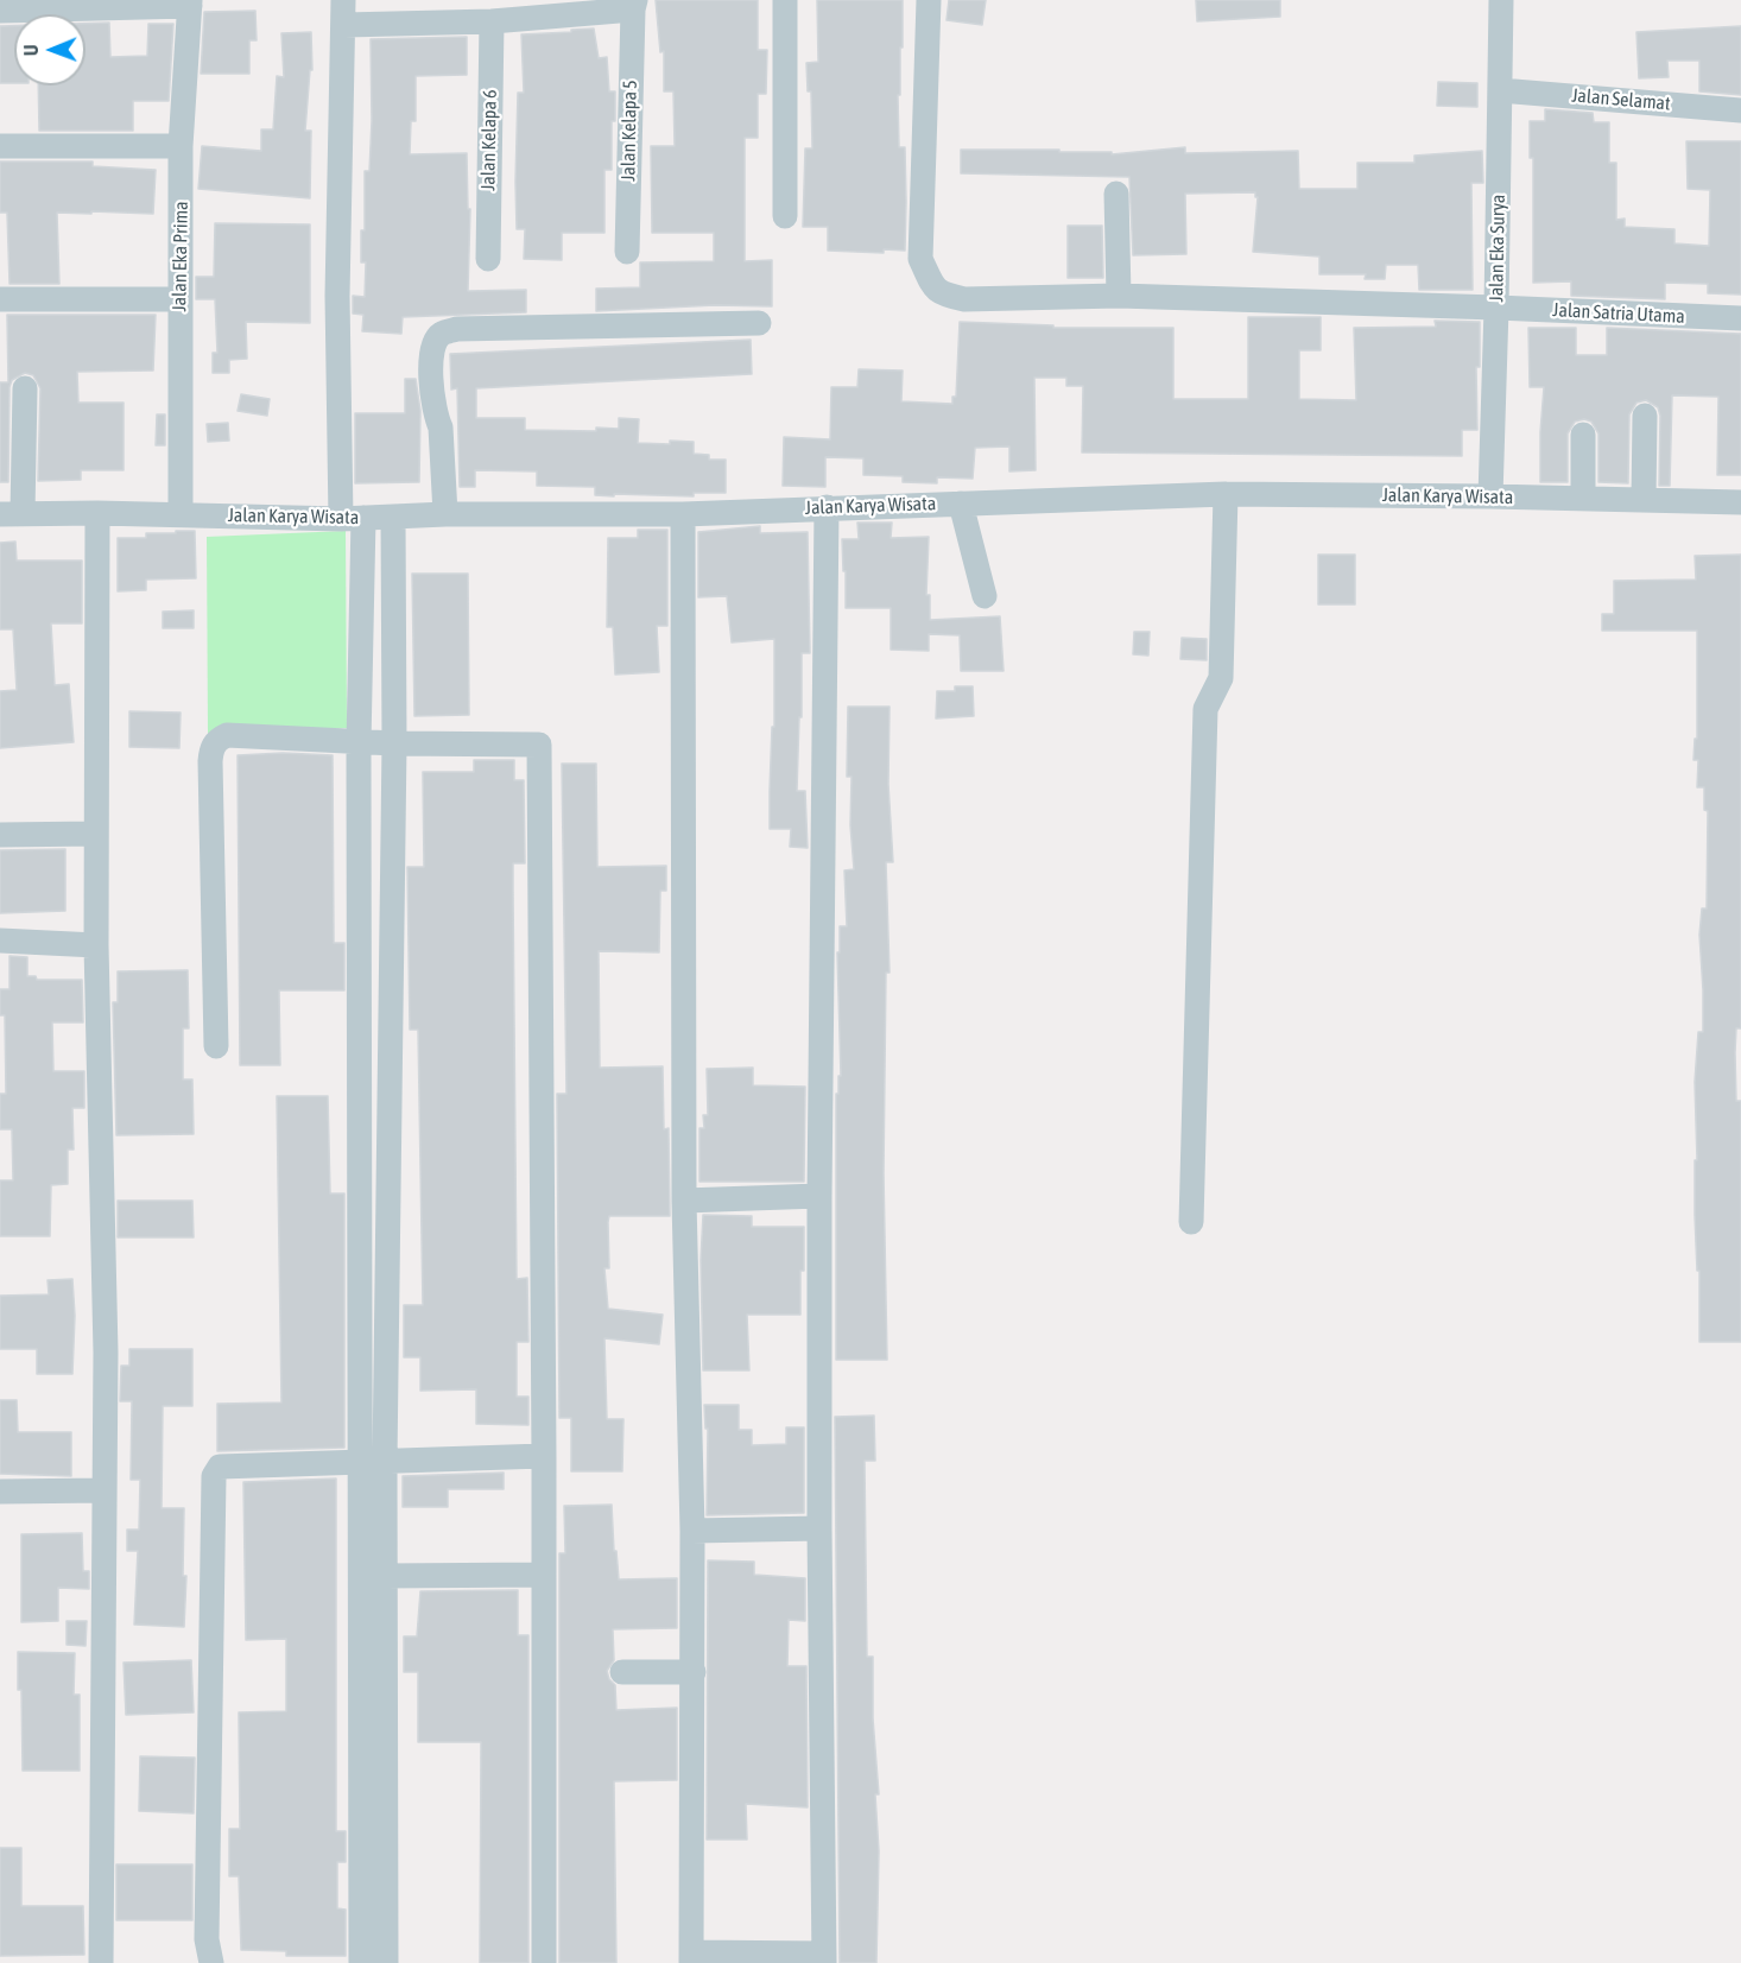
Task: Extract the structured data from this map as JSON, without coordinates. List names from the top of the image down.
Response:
{
  "streets": {
    "street": [
      "Jalan Selamat",
      "Jalan Kelapa 5",
      "Jalan Kelapa 6",
      "Jalan Eka Surya",
      "Jalan Eka Prima",
      "Jalan Satria Utama",
      "Jalan Karya Wisata"
    ]
  },
  "crossings": [
    ["Jalan Selamat", "Jalan Eka Surya"],
    ["Jalan Eka Surya", "Jalan Satria Utama"],
    ["Jalan Eka Surya", "Jalan Karya Wisata"],
    ["Jalan Eka Prima", "Jalan Karya Wisata"]
  ],
  "north": "left"
}
